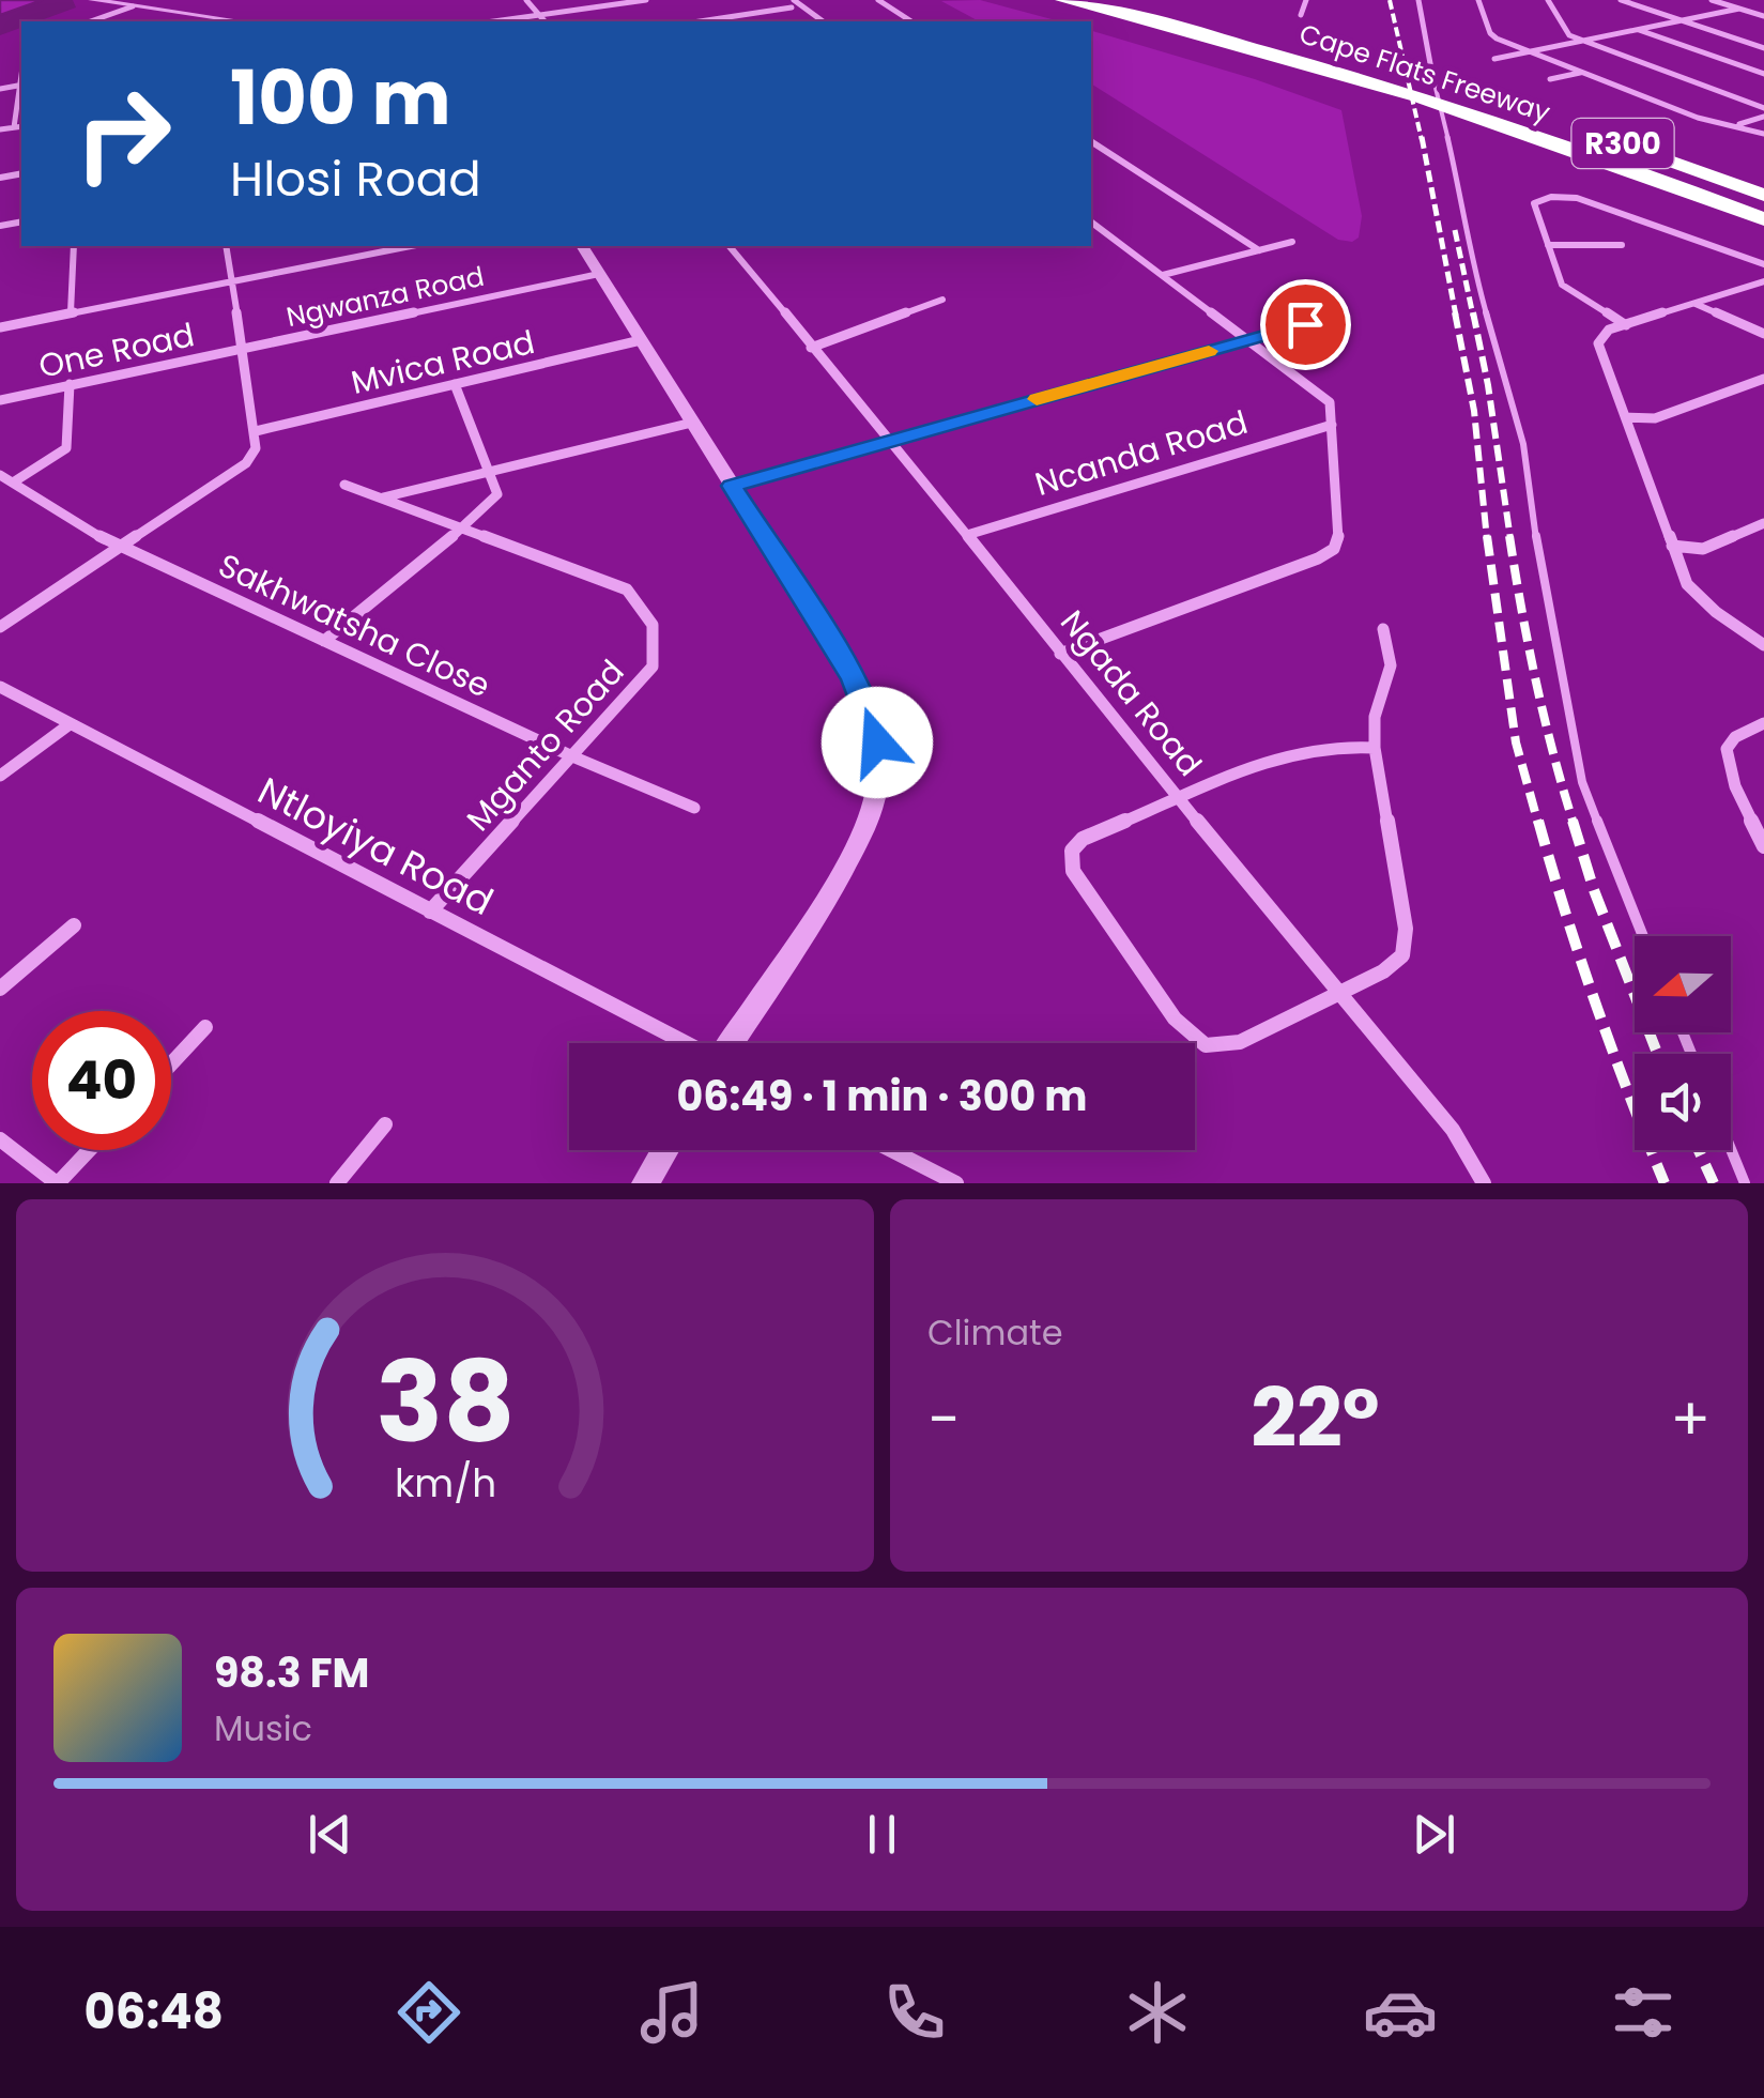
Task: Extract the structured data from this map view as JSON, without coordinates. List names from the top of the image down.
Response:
{
  "streets": {
    "highway": ["Cape Flats Freeway", "R300"],
    "street": [
      "Ngwanza Road",
      "One Road",
      "Mvica Road",
      "Ncanda Road",
      "Sakhwatsha Close",
      "Ngada Road",
      "Mganto Road",
      "Ntloyiya Road"
    ]
  },
  "crossings": [
    ["Ngwanza Road", "One Road"],
    ["Ncanda Road", "Ngada Road"],
    ["Sakhwatsha Close", "Mganto Road"],
    ["Mganto Road", "Ntloyiya Road"]
  ],
  "north": "left",
  "page": {
    "turn": ["100 m", "Hlosi Road"],
    "limit": "40",
    "trip": "06:49 · 1 min · 300 m",
    "tile": "Climate",
    "heat": ["−", "22°", "+"],
    "song": ["98.3 FM", "Music"],
    "tabs": "06:48",
    "gauge": ["38", "km/h"]
  }
}
